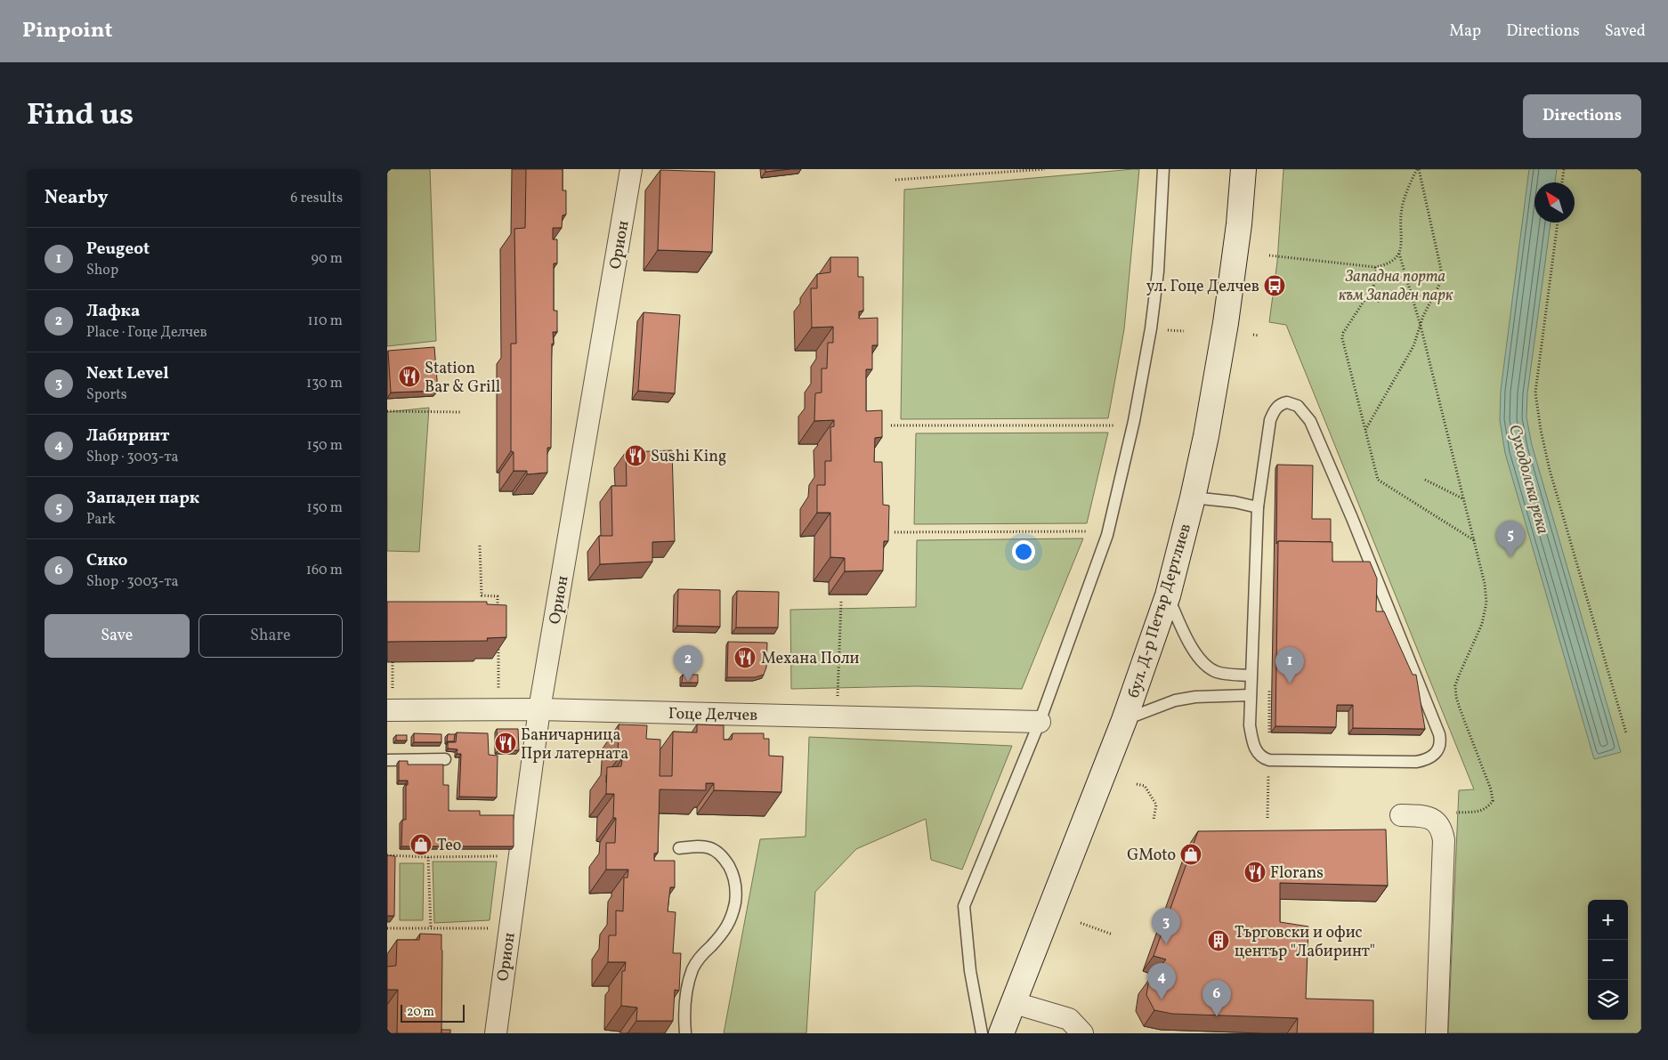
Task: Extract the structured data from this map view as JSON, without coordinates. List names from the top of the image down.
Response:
{
  "streets": {
    "main road": ["бул. Д-р Петър Дертлиев"],
    "street": ["Орион", "Гоце Делчев"]
  },
  "crossings": [
    ["Орион", "Гоце Делчев"]
  ],
  "water": ["Суходолска река"],
  "parks": ["Западна порта към Западен парк"],
  "places": {
    "bus stop": ["ул. Гоце Делчев"],
    "restaurant": [
      "Station Bar & Grill",
      "Sushi King",
      "Механа Поли",
      "Баничарница При латерната",
      "Florans"
    ],
    "shop": ["Teo", "GMoto"],
    "building": ["Търговски и офис център \"Лабиринт\""]
  },
  "scale_bar": "20 m",
  "north": "top left",
  "page": {
    "header": "Pinpoint",
    "nav": ["Map", "Directions", "Saved"],
    "title": "Find us",
    "buttons": [
      "Directions",
      ["Save", "Share"]
    ],
    "heading": ["Nearby", "6 results"],
    "list": [
      {
        "mark": "1",
        "name": "Peugeot",
        "note": "Shop",
        "value": "90 m"
      },
      {
        "mark": "2",
        "name": "Лафка",
        "note": "Place · Гоце Делчев",
        "value": "110 m"
      },
      {
        "mark": "3",
        "name": "Next Level",
        "note": "Sports",
        "value": "130 m"
      },
      {
        "mark": "4",
        "name": "Лабиринт",
        "note": "Shop · 3003-та",
        "value": "150 m"
      },
      {
        "mark": "5",
        "name": "Западен парк",
        "note": "Park",
        "value": "150 m"
      },
      {
        "mark": "6",
        "name": "Сико",
        "note": "Shop · 3003-та",
        "value": "160 m"
      }
    ],
    "pins": [
      "5",
      "2",
      "1",
      "3",
      "4",
      "6"
    ],
    "map_buttons": ["+", "−"],
    "scale": "20 m"
  }
}
